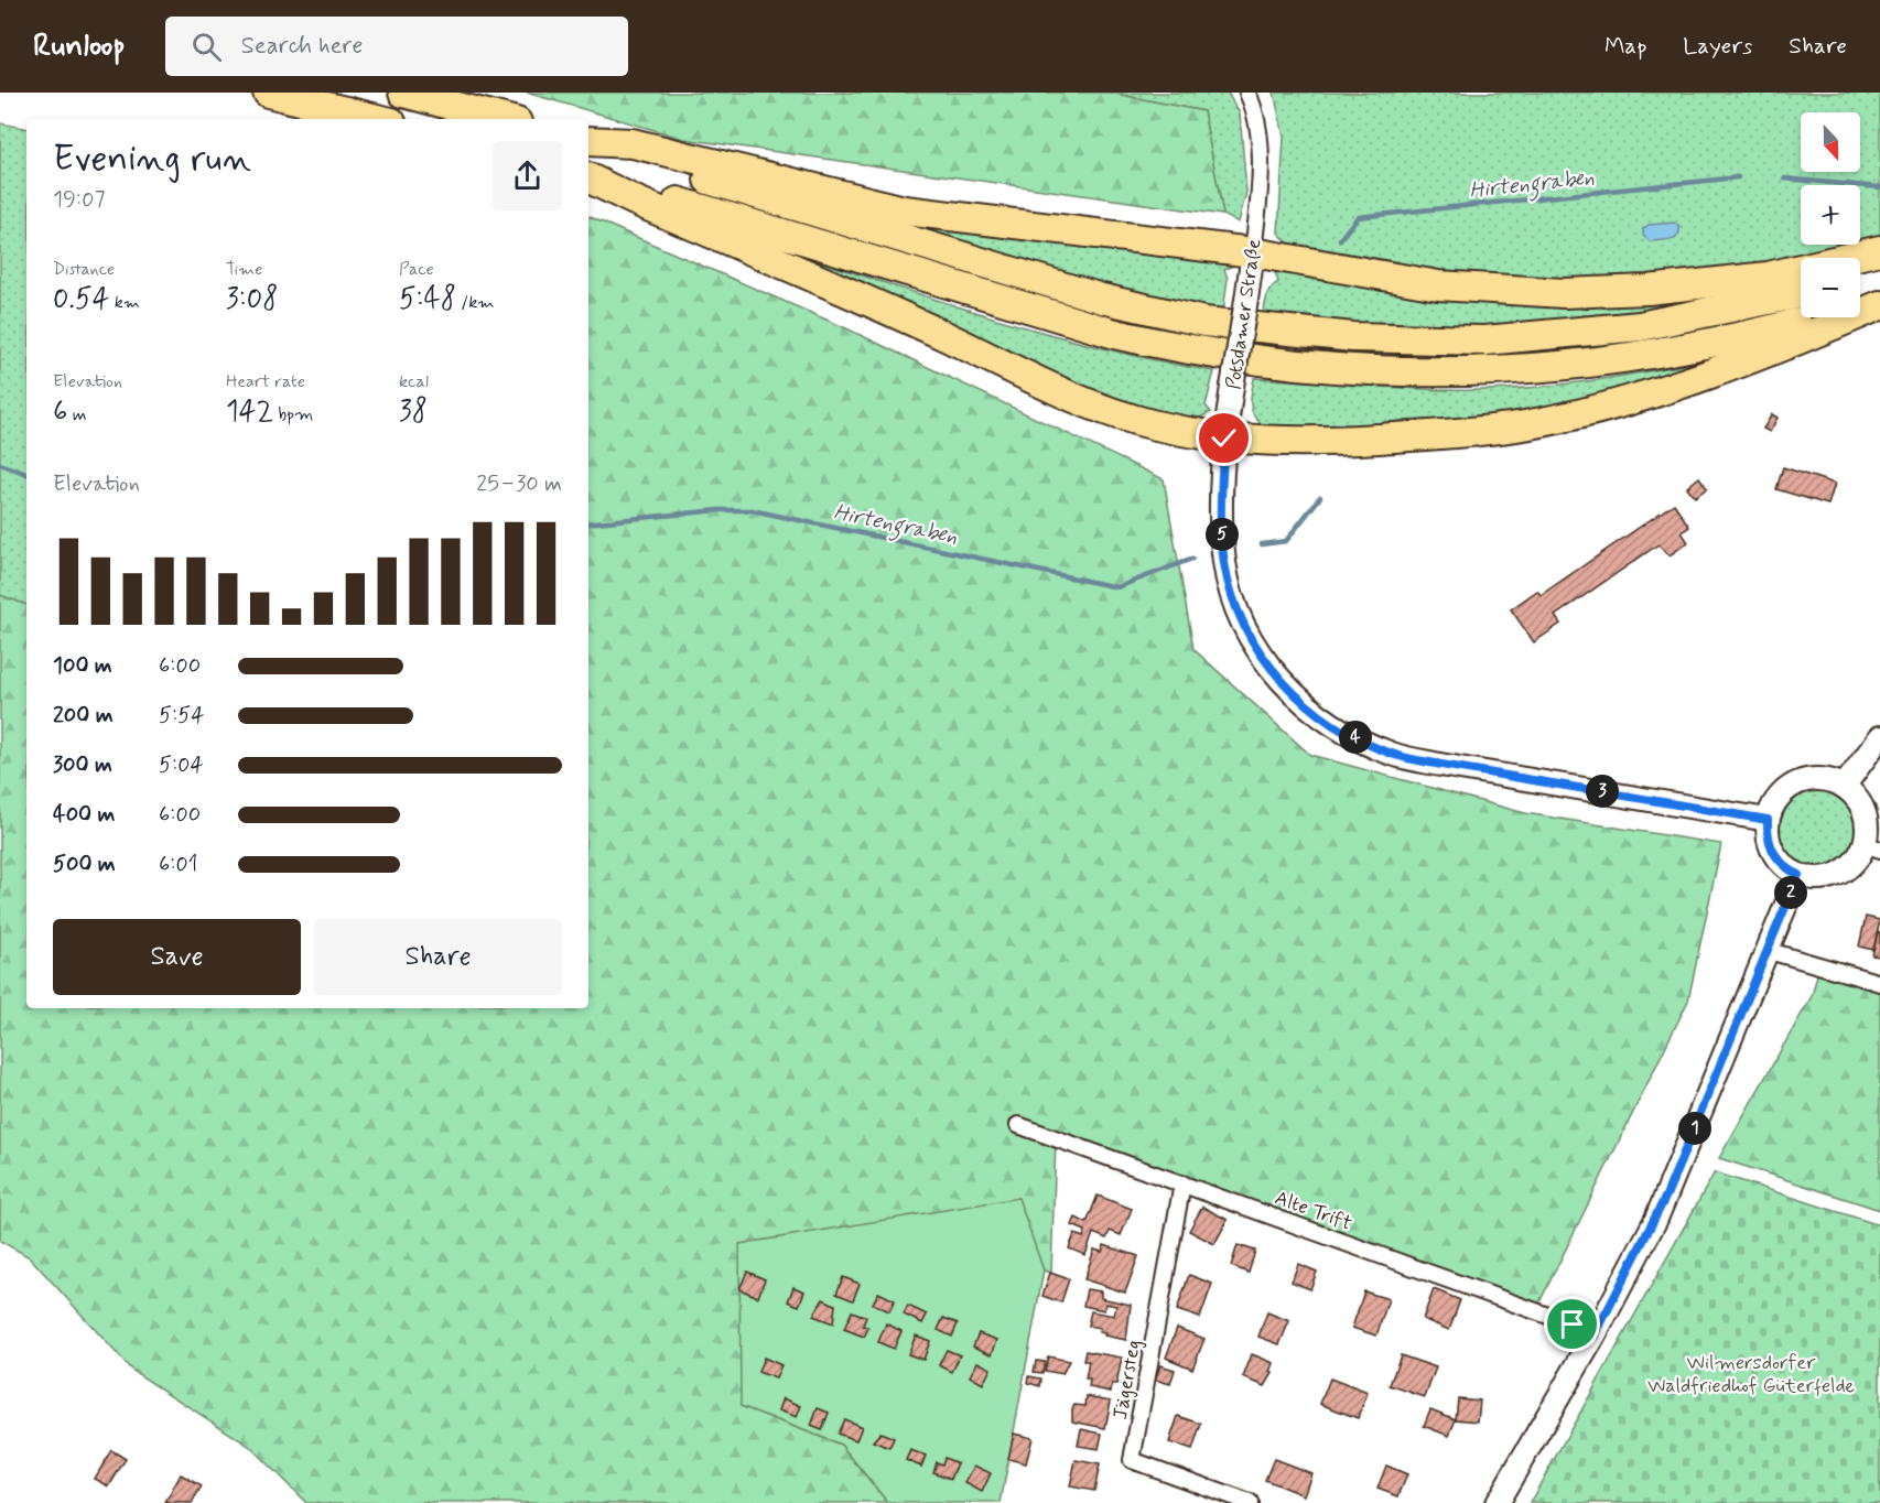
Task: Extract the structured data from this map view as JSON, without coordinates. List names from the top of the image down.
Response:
{
  "streets": {
    "street": ["Potsdamer Straße", "Alte Trift", "Jägersteg"]
  },
  "crossings": [
    ["Alte Trift", "Jägersteg"]
  ],
  "water": ["Hirtengraben"],
  "parks": ["Wilmersdorfer Waldfriedhof Güterfelde"],
  "north": "bottom",
  "page": {
    "header": "Runloop",
    "search": "Search here",
    "nav": ["Map", "Layers", "Share"],
    "map_buttons": ["+", "−"],
    "heading": ["Evening run", "19:07"],
    "stats": [
      ["Distance", "0.54 km"],
      ["Time", "3:08"],
      ["Pace", "5:48 /km"],
      ["Elevation", "6 m"],
      ["Heart rate", "142 bpm"],
      ["kcal", "38"]
    ],
    "chart": ["Elevation", "25–30 m"],
    "pins": [
      "5",
      "4",
      "3",
      "2",
      "1"
    ],
    "list": [
      {
        "name": "100 m",
        "note": "6:00"
      },
      {
        "name": "200 m",
        "note": "5:54"
      },
      {
        "name": "300 m",
        "note": "5:04"
      },
      {
        "name": "400 m",
        "note": "6:00"
      },
      {
        "name": "500 m",
        "note": "6:01"
      }
    ],
    "buttons": ["Save", "Share"]
  }
}
